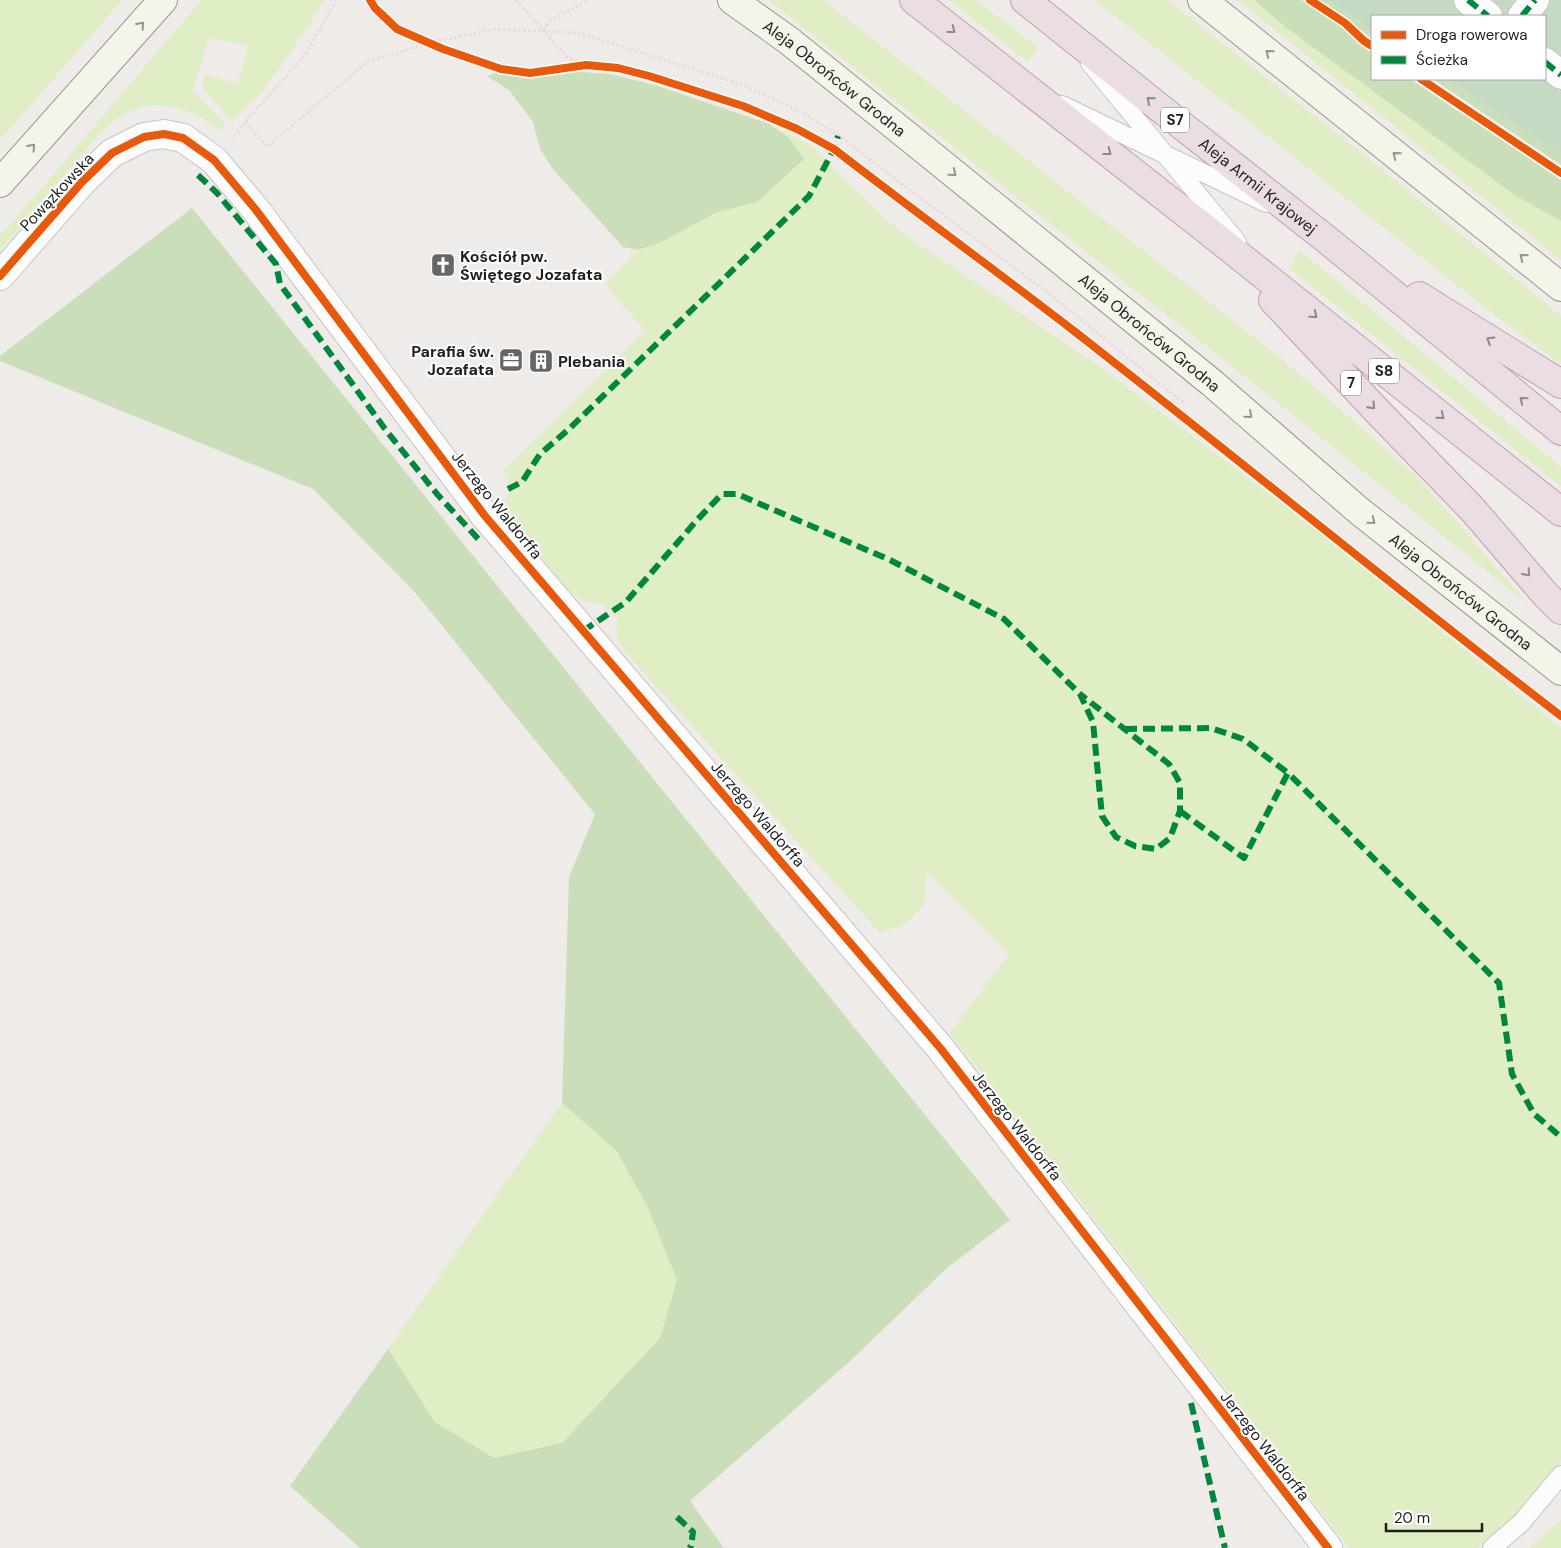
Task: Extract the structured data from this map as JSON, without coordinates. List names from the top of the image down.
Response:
{
  "streets": {
    "highway": [
      "S7",
      "Aleja Armii Krajowej",
      "S8",
      "7"
    ],
    "main road": ["Aleja Obrońców Grodna"],
    "street": ["Powązkowska", "Jerzego Waldorffa"]
  },
  "crossings": [
    ["Powązkowska", "Jerzego Waldorffa"],
    ["S8", "7"]
  ],
  "one_way": ["Aleja Obrońców Grodna"],
  "places": {
    "church": ["Kościół pw. Świętego Jozafata"],
    "office": ["Parafia św. Jozafata"],
    "building": ["Plebania"]
  },
  "legend": ["Droga rowerowa", "Ścieżka"],
  "scale_bar": "20 m"
}
